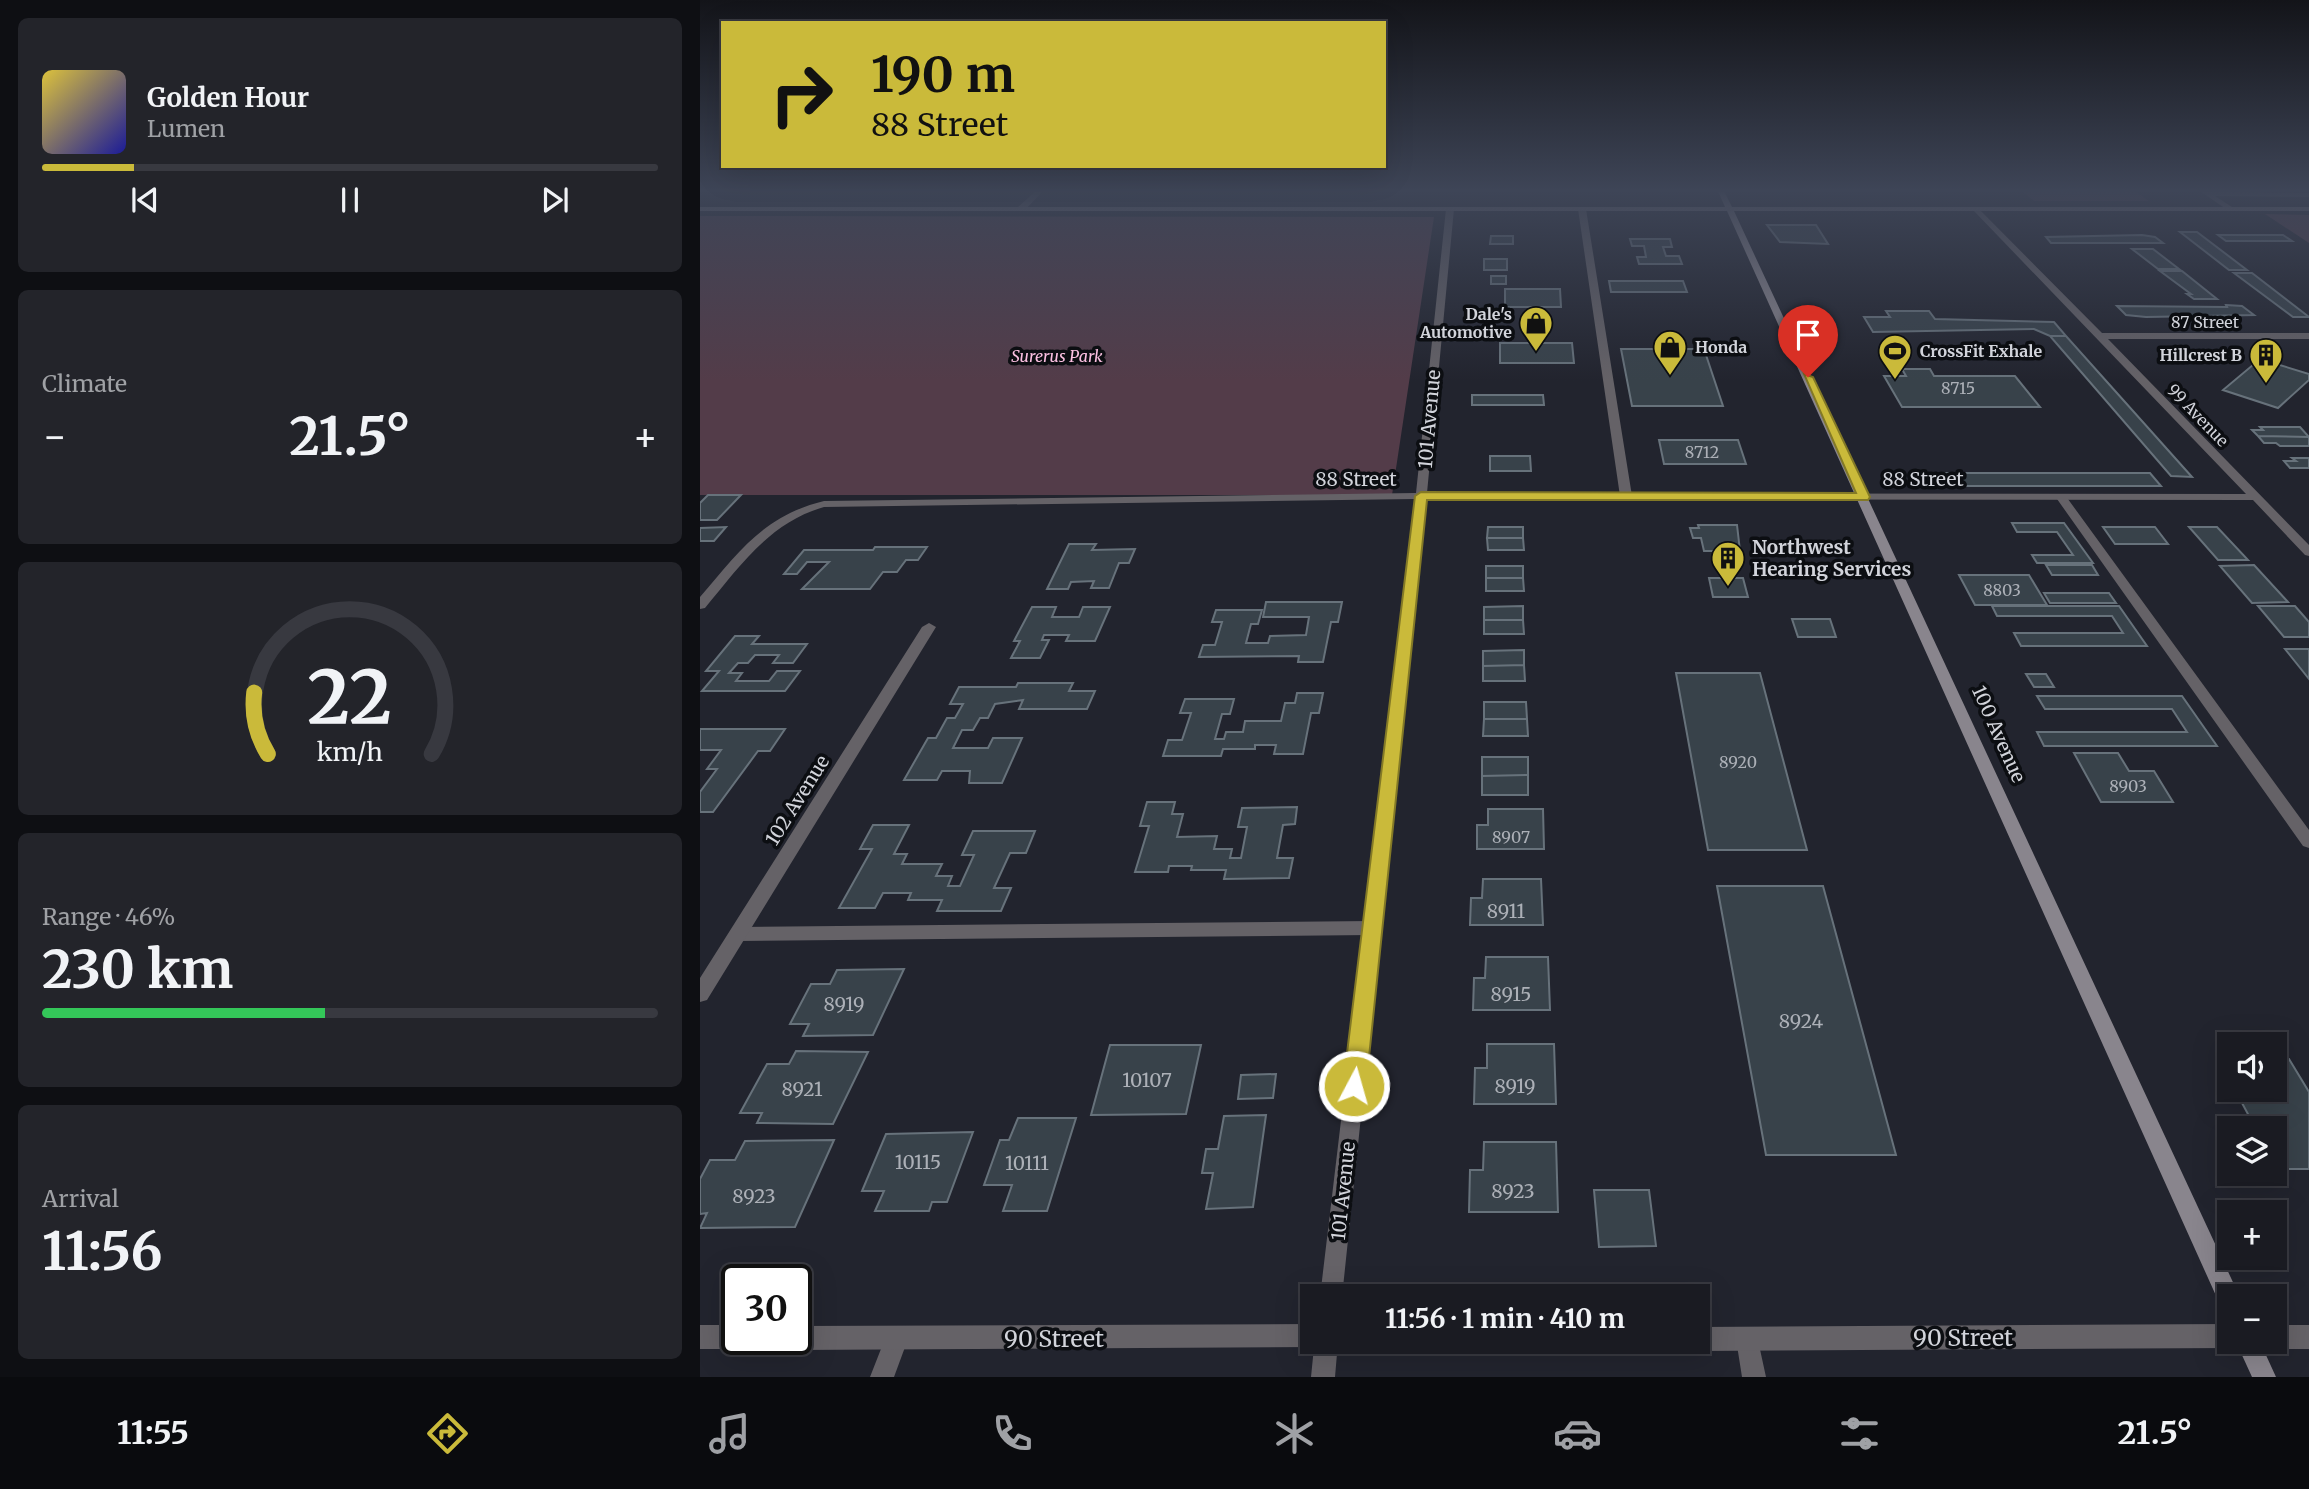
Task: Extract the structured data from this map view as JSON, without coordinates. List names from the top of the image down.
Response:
{
  "streets": {
    "main road": ["100 Avenue"],
    "street": [
      "87 Street",
      "99 Avenue",
      "101 Avenue",
      "88 Street",
      "102 Avenue",
      "90 Street"
    ]
  },
  "crossings": [
    ["87 Street", "99 Avenue"],
    ["99 Avenue", "88 Street"],
    ["101 Avenue", "88 Street"],
    ["88 Street", "100 Avenue"]
  ],
  "parks": ["Surerus Park"],
  "places": {
    "shop": ["Dale's Automotive", "Honda"],
    "sports": ["CrossFit Exhale"],
    "building": ["Hillcrest B", "Northwest Hearing Services"]
  },
  "house_numbers": [
    "8715",
    "8712",
    "8803",
    "8920",
    "8903",
    "8907",
    "8911",
    "8915",
    "8919",
    "8924",
    "10107",
    "8919",
    "8921",
    "10115",
    "10111",
    "8923",
    "8923"
  ],
  "page": {
    "turn": ["190 m", "88 Street"],
    "song": ["Golden Hour", "Lumen"],
    "tile": [
      "Climate",
      ["Range · 46%", "230 km"],
      ["Arrival", "11:56"]
    ],
    "heat": ["−", "21.5°", "+"],
    "map_buttons": ["+", "−"],
    "limit": "30",
    "trip": "11:56 · 1 min · 410 m",
    "tabs": ["11:55", "21.5°"],
    "gauge": ["22", "km/h"]
  }
}
